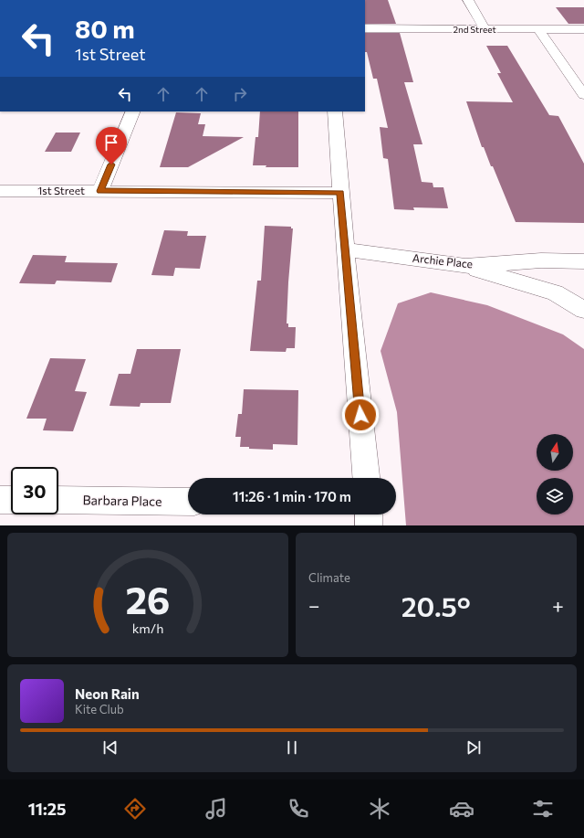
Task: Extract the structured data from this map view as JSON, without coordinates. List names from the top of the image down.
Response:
{
  "streets": {
    "street": [
      "2nd Street",
      "1st Street",
      "Archie Place",
      "Barbara Place"
    ]
  },
  "north": "top",
  "page": {
    "turn": ["80 m", "1st Street"],
    "limit": "30",
    "trip": "11:26 · 1 min · 170 m",
    "tile": "Climate",
    "heat": ["−", "20.5°", "+"],
    "song": ["Neon Rain", "Kite Club"],
    "tabs": "11:25",
    "gauge": ["26", "km/h"]
  }
}
